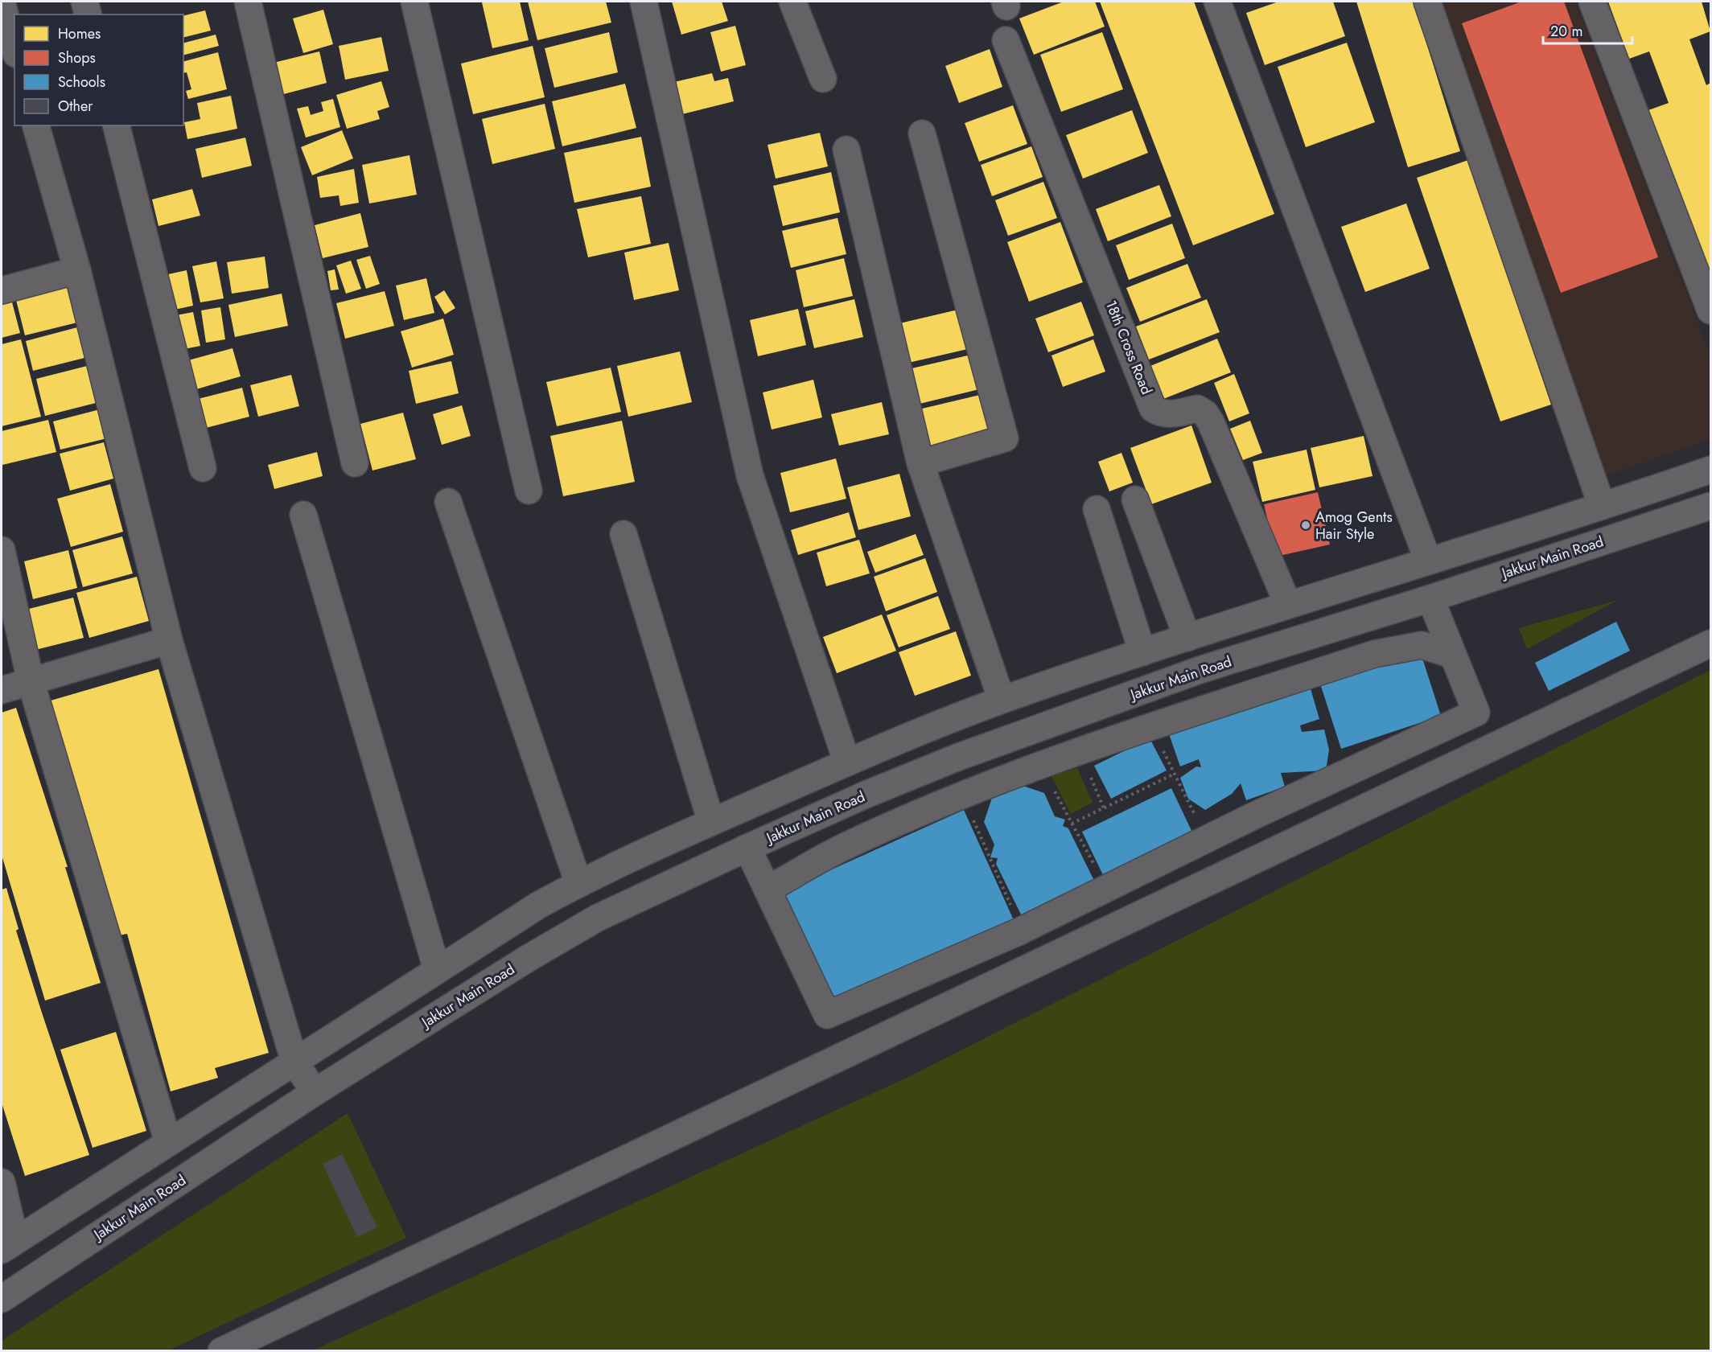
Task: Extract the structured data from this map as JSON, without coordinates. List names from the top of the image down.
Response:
{
  "streets": {
    "main road": ["Jakkur Main Road"],
    "street": ["18th Cross Road"]
  },
  "places": ["Amog Gents Hair Style"],
  "legend": [
    "Homes",
    "Shops",
    "Schools",
    "Other"
  ],
  "scale_bar": "20 m"
}
